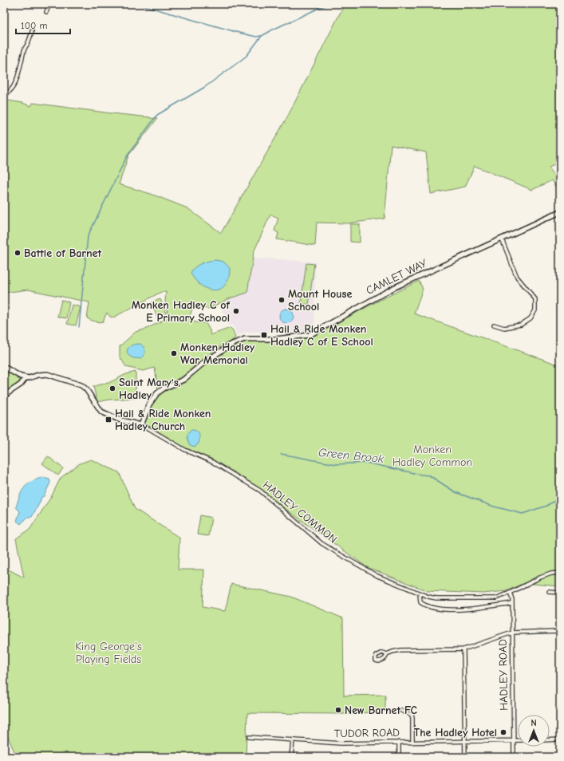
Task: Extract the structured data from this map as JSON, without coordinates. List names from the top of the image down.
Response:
{
  "streets": {
    "street": [
      "CAMLET WAY",
      "HADLEY COMMON",
      "HADLEY ROAD",
      "TUDOR ROAD"
    ]
  },
  "crossings": [
    ["CAMLET WAY", "HADLEY COMMON"],
    ["HADLEY COMMON", "HADLEY ROAD"],
    ["HADLEY ROAD", "TUDOR ROAD"]
  ],
  "water": ["Green Brook"],
  "parks": ["Monken Hadley Common", "King George's Playing Fields"],
  "places": {
    "other": [
      "Battle of Barnet",
      "Mount House School",
      "Monken Hadley C of E Primary School",
      "Monken Hadley War Memorial",
      "Saint Mary's, Hadley",
      "New Barnet FC",
      "The Hadley Hotel"
    ],
    "transit": ["Hail & Ride Monken Hadley C of E School", "Hail & Ride Monken Hadley Church"]
  },
  "scale_bar": "100 m",
  "north": "top"
}
